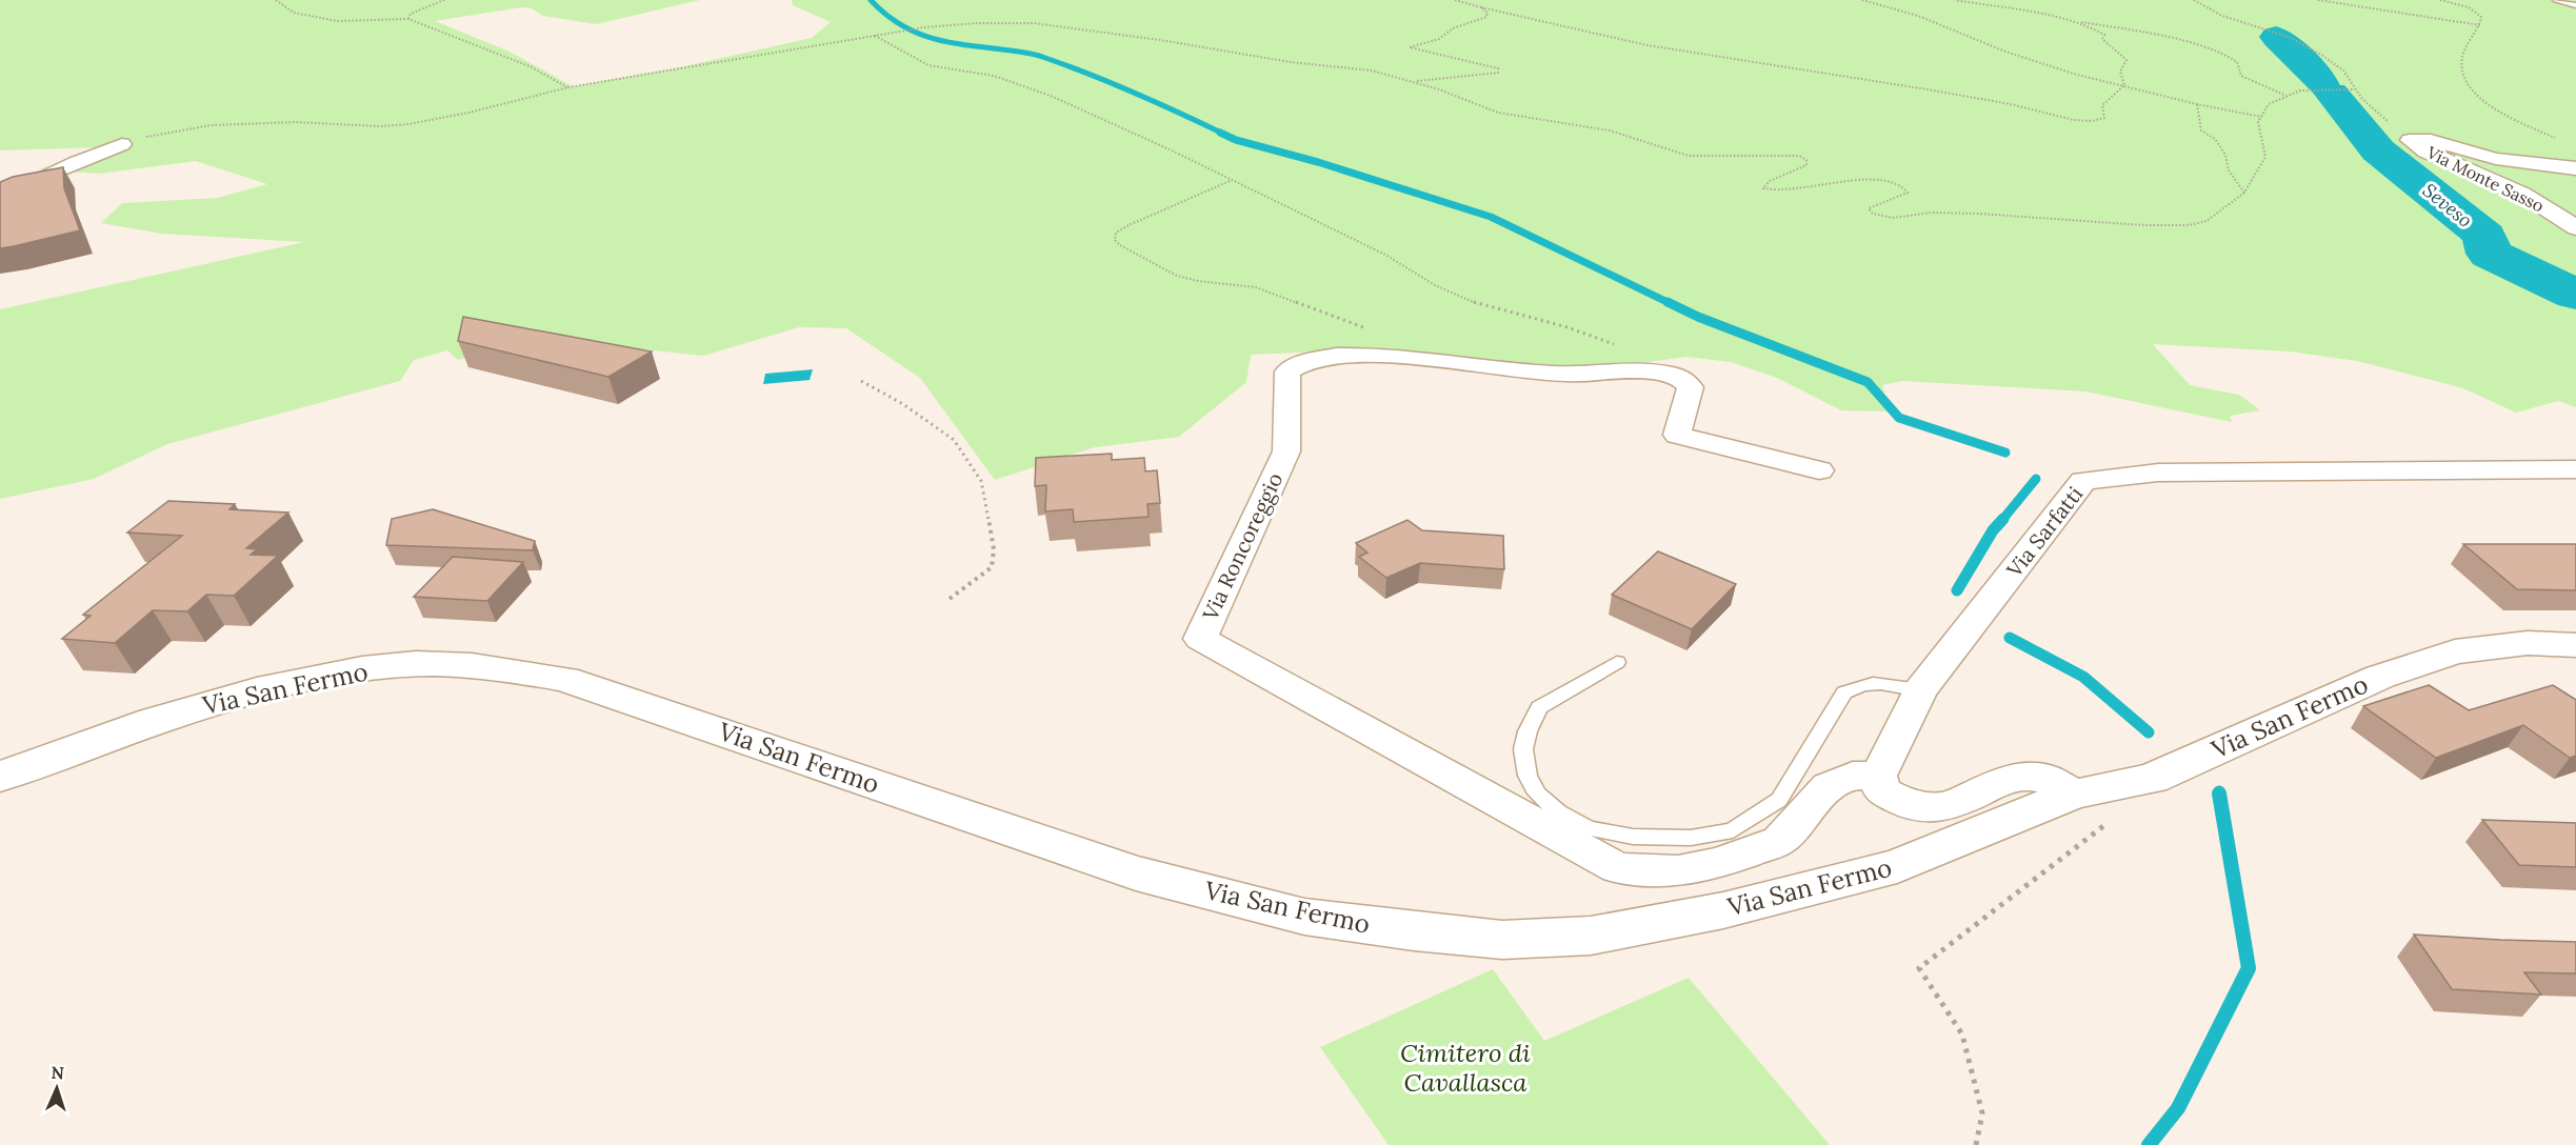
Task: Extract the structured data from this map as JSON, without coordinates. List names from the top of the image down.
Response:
{
  "streets": {
    "main road": ["Via San Fermo"],
    "street": ["Via Monte Sasso", "Via Sarfatti", "Via Roncoreggio"]
  },
  "crossings": [
    ["Via Sarfatti", "Via Roncoreggio"]
  ],
  "water": ["Seveso"],
  "parks": ["Cimitero di Cavallasca"],
  "north": "top"
}
